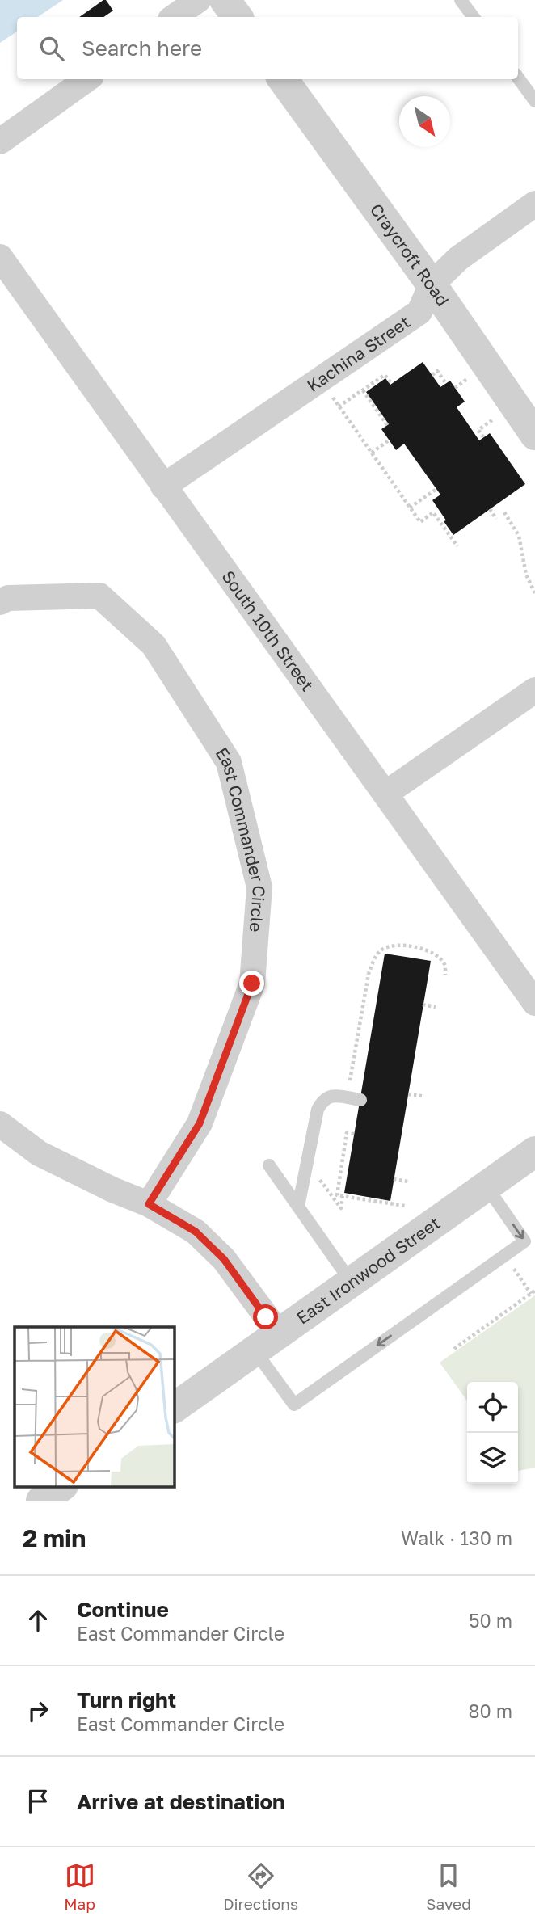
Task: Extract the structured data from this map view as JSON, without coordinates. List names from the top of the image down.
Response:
{
  "streets": {
    "street": [
      "Craycroft Road",
      "Kachina Street",
      "South 10th Street",
      "East Commander Circle",
      "East Ironwood Street"
    ]
  },
  "crossings": [
    ["Craycroft Road", "Kachina Street"],
    ["Kachina Street", "South 10th Street"]
  ],
  "north": "bottom right",
  "page": {
    "search": "Search here",
    "heading": ["2 min", "Walk · 130 m"],
    "list": [
      ["Continue", "East Commander Circle", "50 m"],
      ["Turn right", "East Commander Circle", "80 m"],
      "Arrive at destination"
    ],
    "nav": ["Map", "Directions", "Saved"]
  }
}
